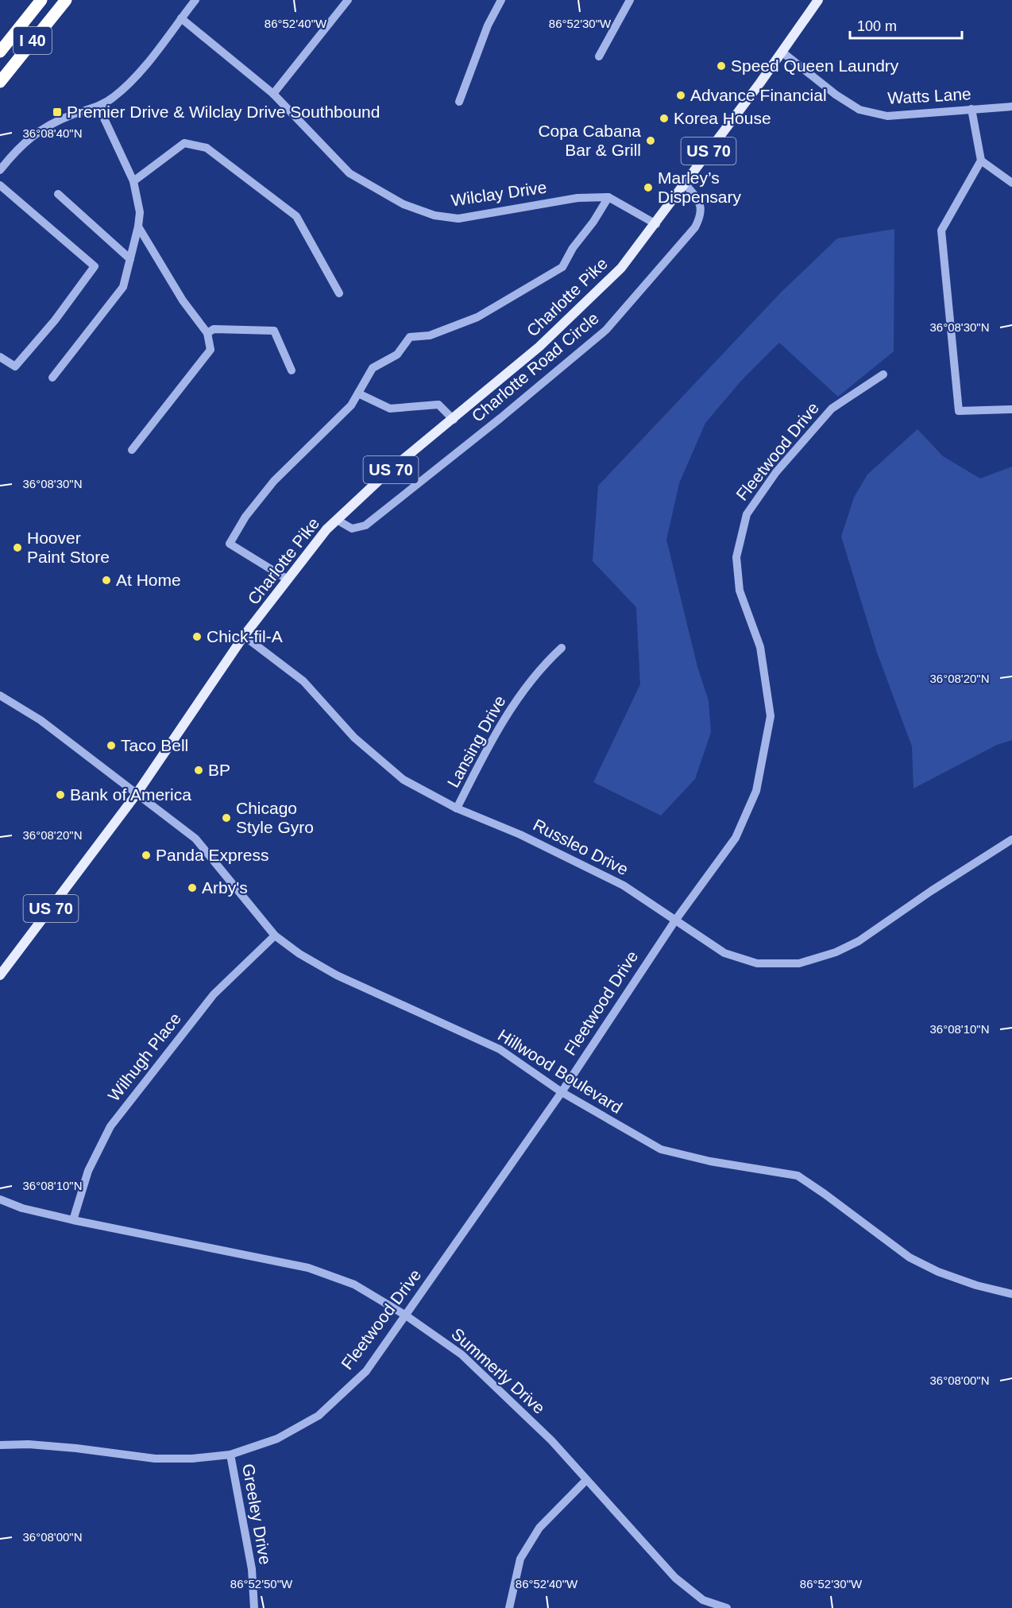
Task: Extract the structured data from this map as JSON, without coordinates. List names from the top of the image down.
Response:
{
  "streets": {
    "highway": ["I 40"],
    "main road": ["US 70", "Charlotte Pike"],
    "street": [
      "Watts Lane",
      "Wilclay Drive",
      "Charlotte Road Circle",
      "Fleetwood Drive",
      "Lansing Drive",
      "Russleo Drive",
      "Wilhugh Place",
      "Hillwood Boulevard",
      "Summerly Drive",
      "Greeley Drive"
    ]
  },
  "crossings": [
    ["Watts Lane", "US 70"],
    ["US 70", "Charlotte Pike"],
    ["US 70", "Charlotte Road Circle"],
    ["Charlotte Pike", "Charlotte Road Circle"],
    ["Charlotte Pike", "Russleo Drive"],
    ["Charlotte Pike", "Hillwood Boulevard"],
    ["Fleetwood Drive", "Russleo Drive"],
    ["Fleetwood Drive", "Hillwood Boulevard"],
    ["Fleetwood Drive", "Summerly Drive"],
    ["Fleetwood Drive", "Greeley Drive"],
    ["Lansing Drive", "Russleo Drive"],
    ["Wilhugh Place", "Hillwood Boulevard"],
    ["Wilhugh Place", "Summerly Drive"]
  ],
  "places": {
    "other": [
      "Speed Queen Laundry",
      "Advance Financial",
      "Korea House",
      "Copa Cabana Bar & Grill",
      "Marley’s Dispensary",
      "Hoover Paint Store",
      "At Home",
      "Chick-fil-A",
      "Taco Bell",
      "BP",
      "Bank of America",
      "Chicago Style Gyro",
      "Panda Express",
      "Arby's"
    ],
    "transit": ["Premier Drive & Wilclay Drive Southbound"]
  },
  "scale_bar": "100 m",
  "coordinates": [
    "86°52'40\"W",
    "86°52'30\"W",
    "36°08'40\"N",
    "36°08'30\"N",
    "36°08'20\"N",
    "36°08'10\"N",
    "36°08'00\"N",
    "86°52'50\"W"
  ]
}
